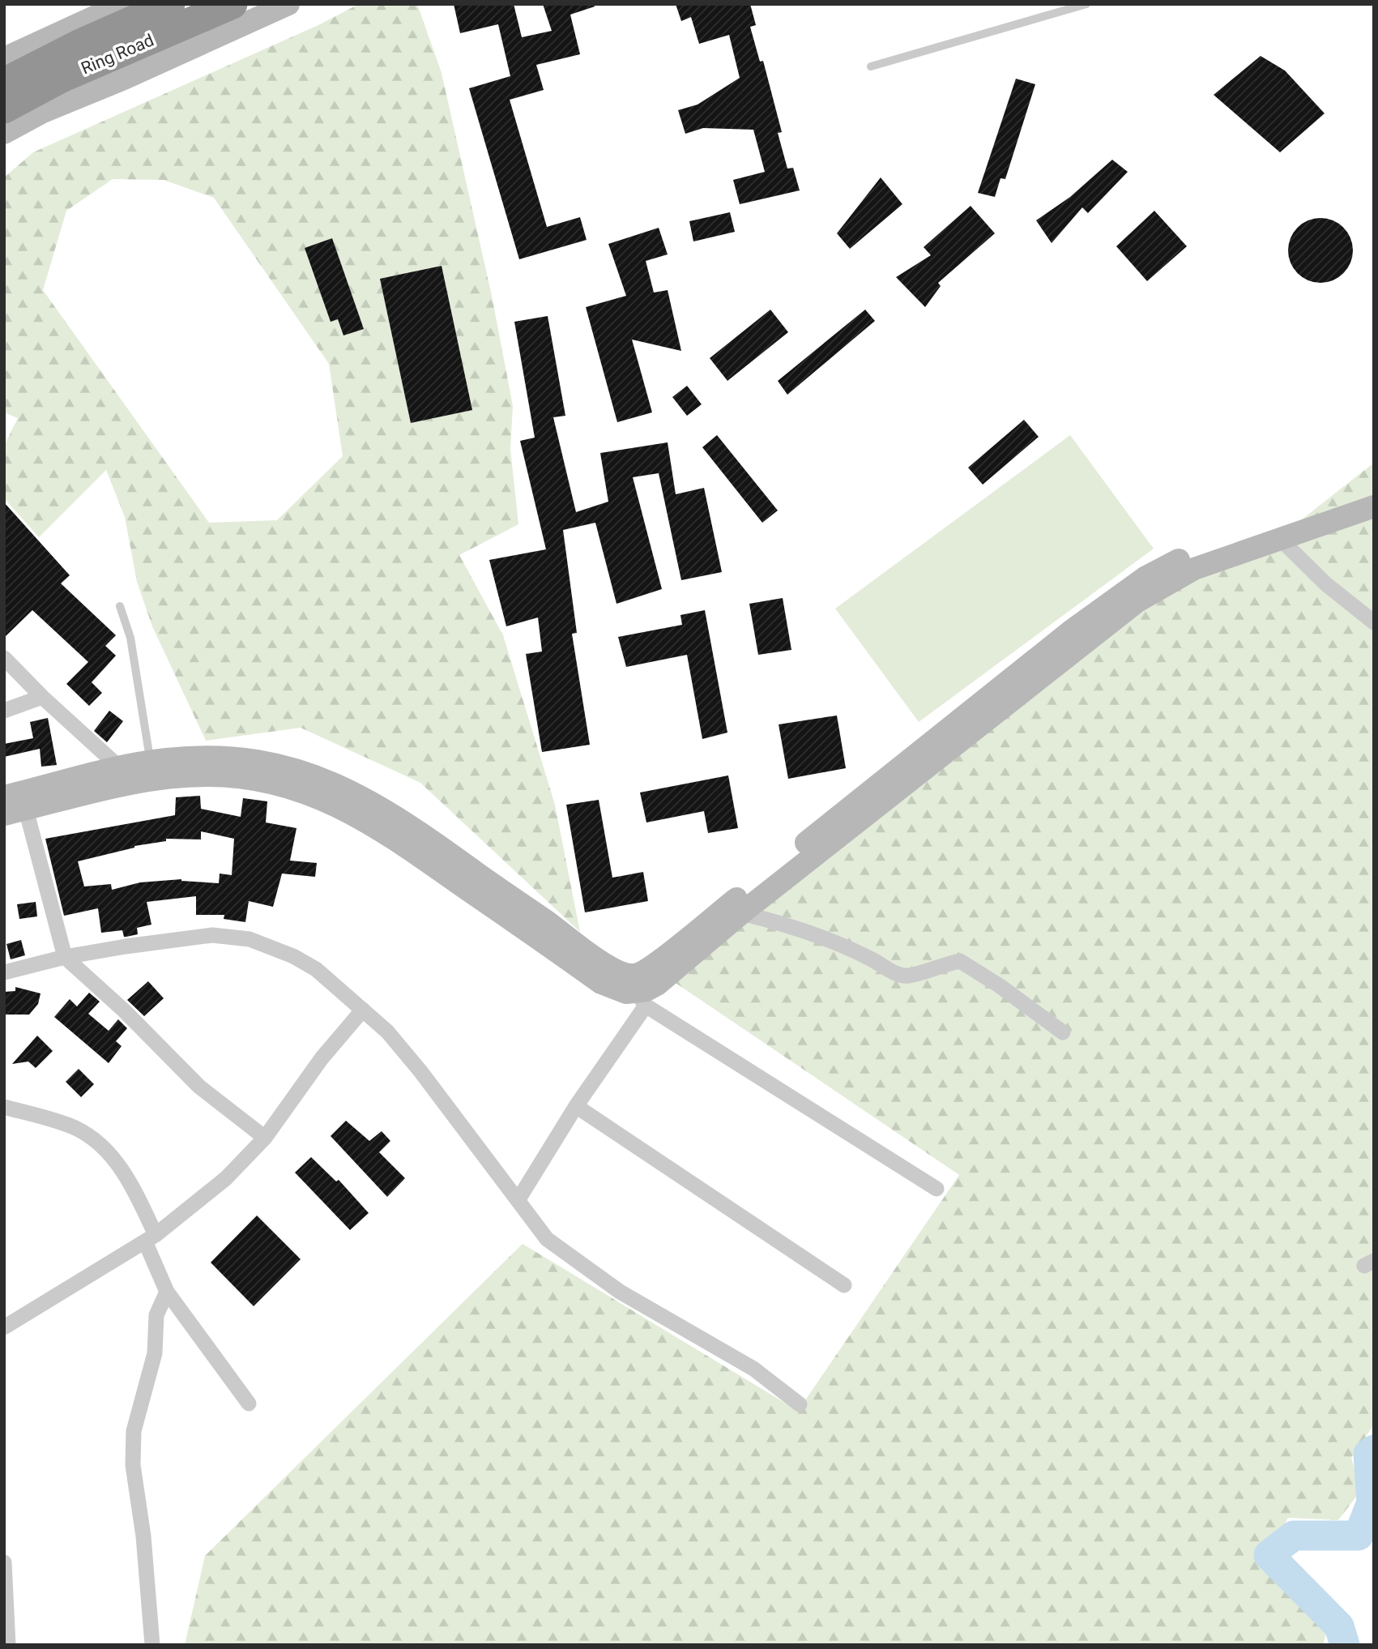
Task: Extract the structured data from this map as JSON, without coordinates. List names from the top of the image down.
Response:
{
  "streets": {
    "highway": ["Ring Road"]
  }
}
